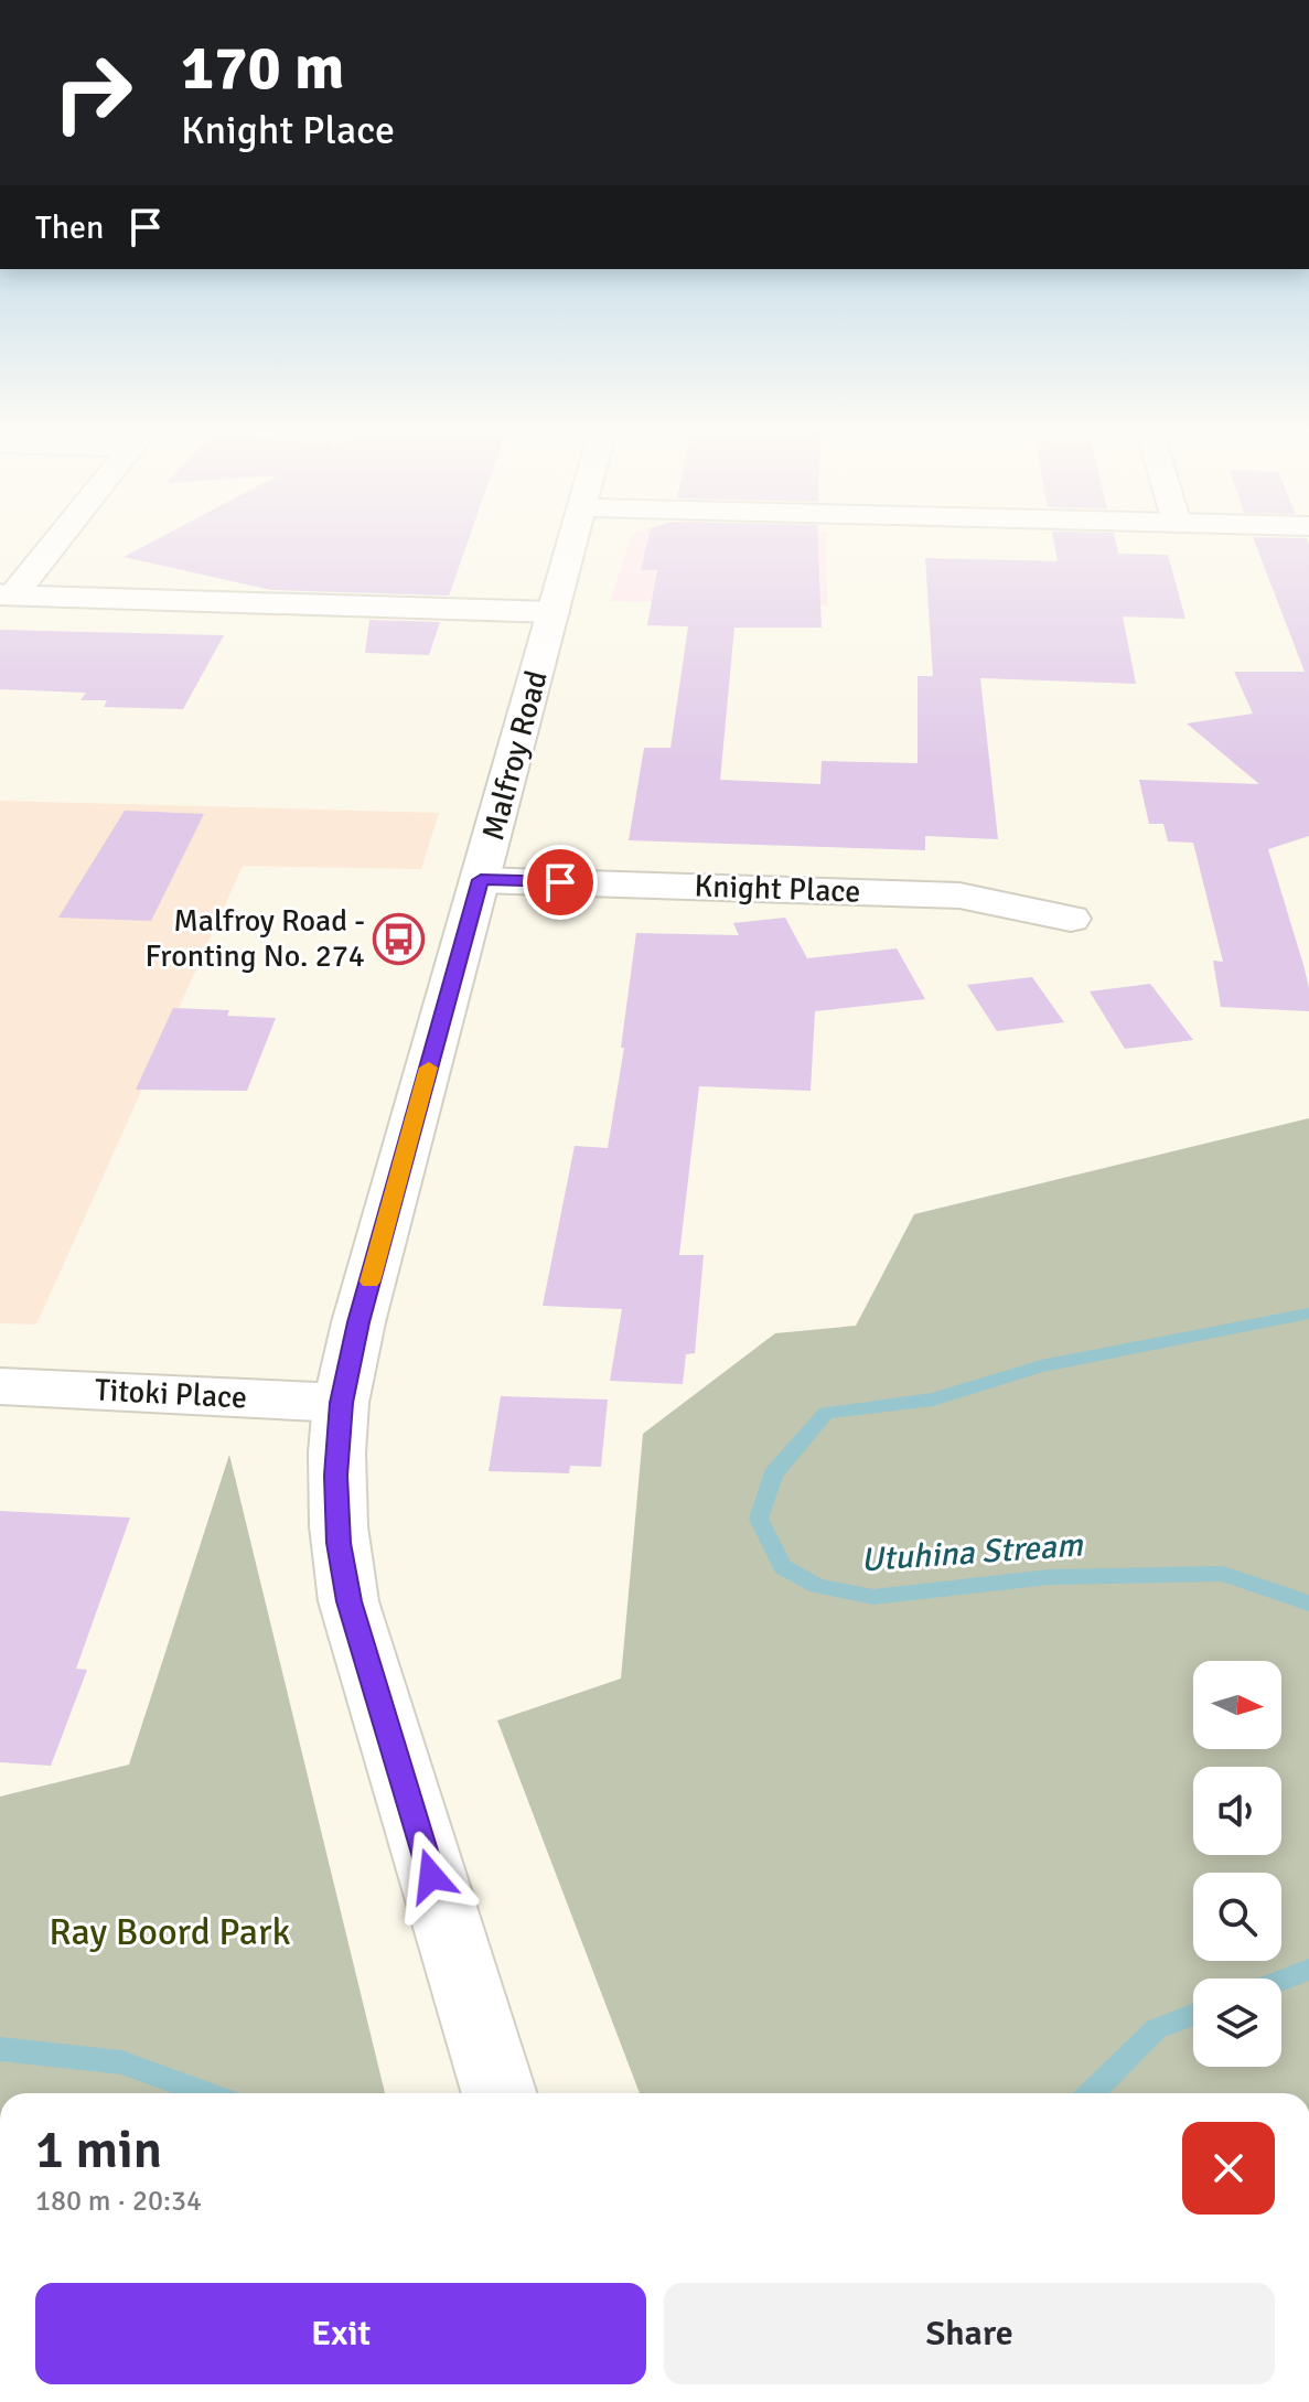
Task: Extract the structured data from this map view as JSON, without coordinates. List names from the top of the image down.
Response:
{
  "streets": {
    "street": ["Malfroy Road", "Knight Place", "Titoki Place"]
  },
  "crossings": [
    ["Malfroy Road", "Knight Place"],
    ["Malfroy Road", "Titoki Place"]
  ],
  "water": ["Utuhina Stream"],
  "parks": ["Ray Boord Park"],
  "places": {
    "bus stop": ["Malfroy Road - Fronting No. 274"]
  },
  "north": "right",
  "page": {
    "turn": ["170 m", "Knight Place"],
    "then": "Then",
    "heading": ["1 min", "180 m · 20:34"],
    "buttons": ["Exit", "Share"]
  }
}
